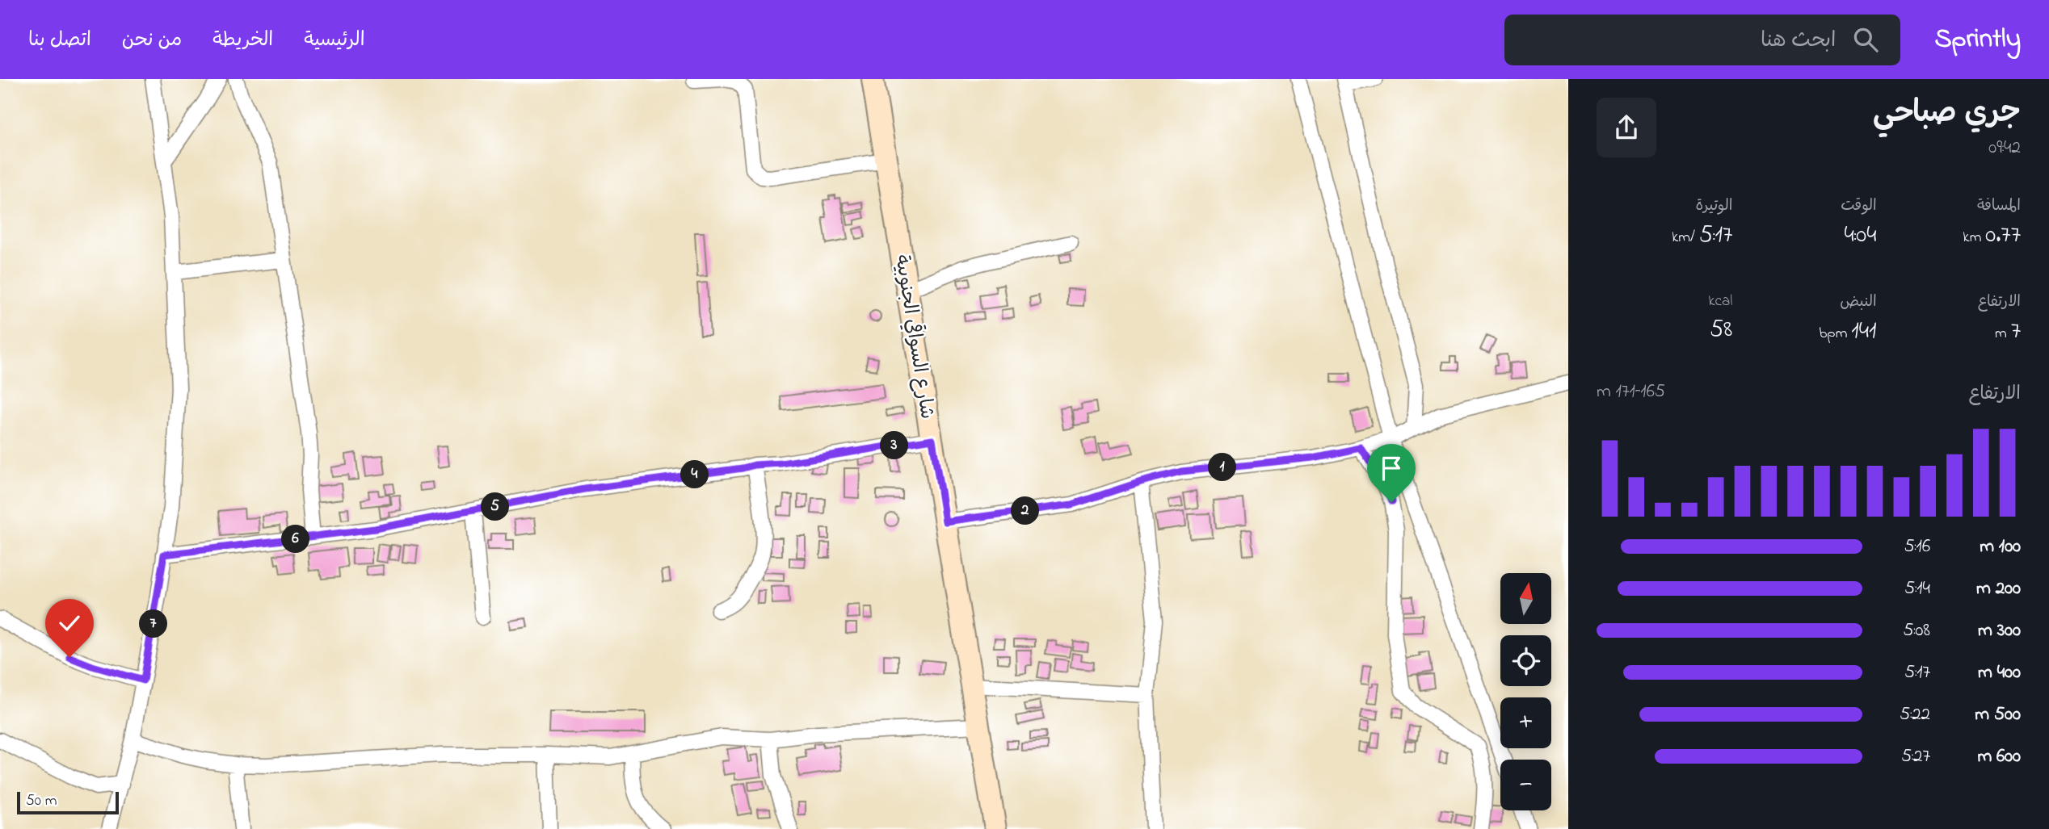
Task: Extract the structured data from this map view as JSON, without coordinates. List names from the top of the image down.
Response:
{
  "streets": {
    "street": ["شارع السواقي الجنوبية"]
  },
  "scale_bar": "50 m",
  "north": "top",
  "page": {
    "header": "Sprintly",
    "search": "ابحث هنا",
    "nav": [
      "الرئيسية",
      "الخريطة",
      "من نحن",
      "اتصل بنا"
    ],
    "heading": ["جري صباحي", "09:42"],
    "stats": [
      ["المسافة", "0.77 km"],
      ["الوقت", "4:04"],
      ["الوتيرة", "5:17 /km"],
      ["الارتفاع", "7 m"],
      ["النبض", "141 bpm"],
      ["kcal", "58"]
    ],
    "chart": ["الارتفاع", "165–171 m"],
    "pins": [
      "3",
      "1",
      "4",
      "5",
      "2",
      "6",
      "7"
    ],
    "list": [
      {
        "name": "100 m",
        "note": "5:16"
      },
      {
        "name": "200 m",
        "note": "5:14"
      },
      {
        "name": "300 m",
        "note": "5:08"
      },
      {
        "name": "400 m",
        "note": "5:17"
      },
      {
        "name": "500 m",
        "note": "5:22"
      },
      {
        "name": "600 m",
        "note": "5:27"
      }
    ],
    "map_buttons": ["+", "−"],
    "scale": "50 m"
  }
}
